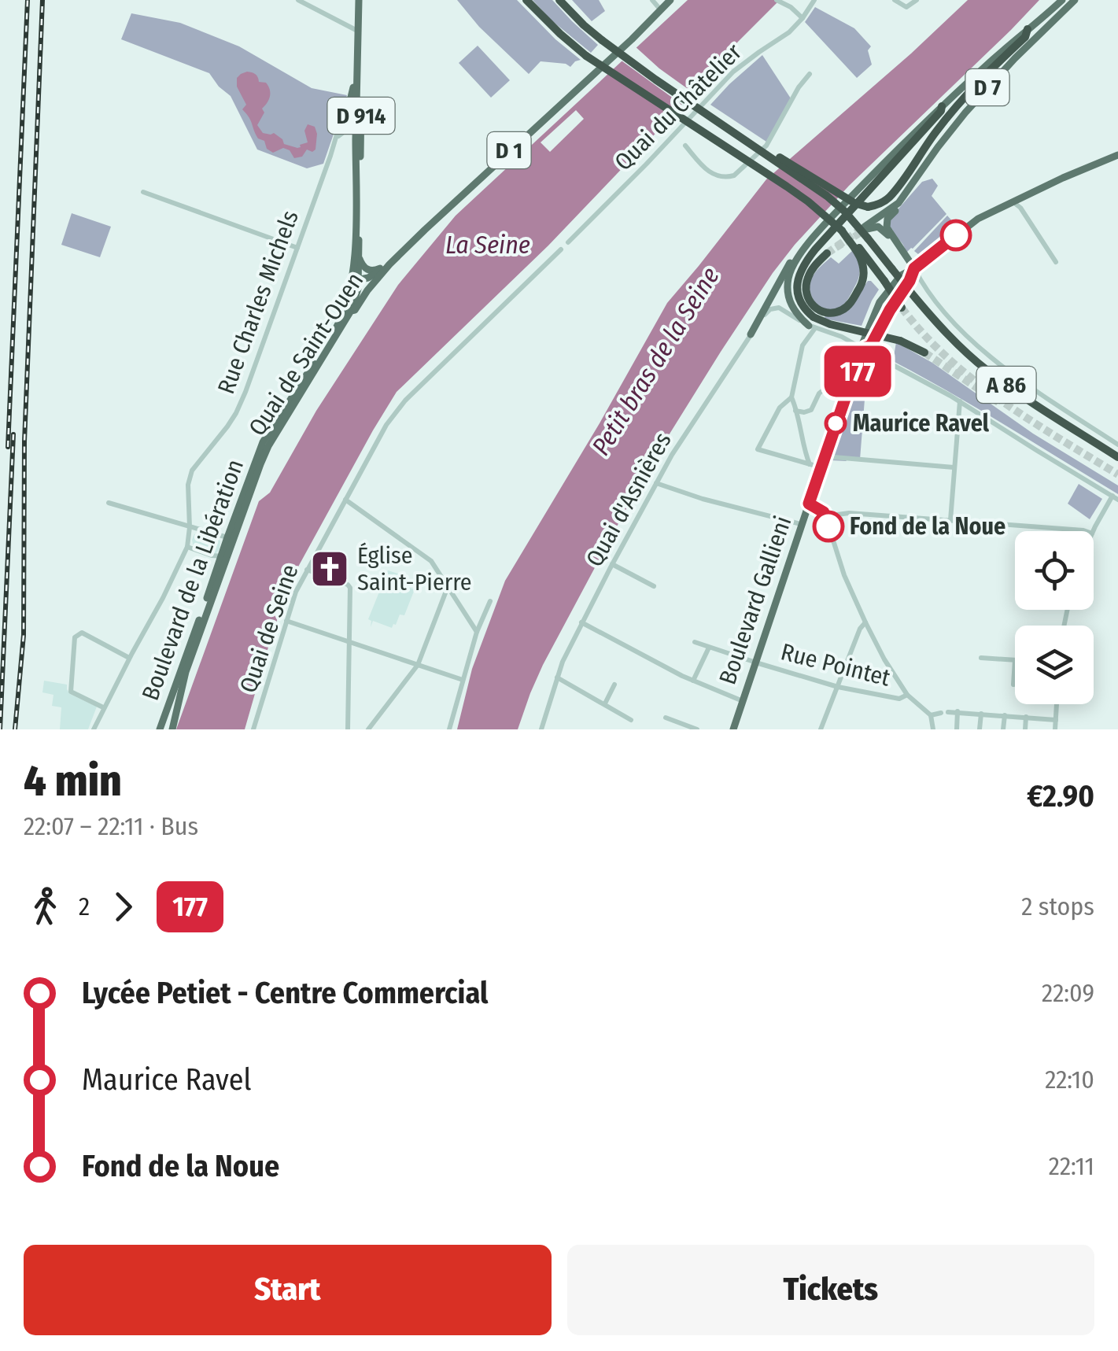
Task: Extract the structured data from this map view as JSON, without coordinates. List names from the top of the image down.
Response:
{
  "streets": {
    "highway": ["A 86"],
    "main road": [
      "D 7",
      "D 914",
      "D 1",
      "Quai de Saint-Ouen",
      "Boulevard de la Libération",
      "Boulevard Gallieni"
    ],
    "street": [
      "Quai du Châtelier",
      "Rue Charles Michels",
      "Quai d'Asnières",
      "Quai de Seine",
      "Rue Pointet"
    ]
  },
  "crossings": [
    ["D 914", "D 1"],
    ["D 914", "Rue Charles Michels"],
    ["D 914", "Quai de Saint-Ouen"],
    ["D 914", "Boulevard de la Libération"],
    ["D 1", "Quai de Saint-Ouen"],
    ["Quai de Saint-Ouen", "Boulevard de la Libération"],
    ["Boulevard Gallieni", "Rue Pointet"]
  ],
  "water": ["La Seine", "Petit bras de la Seine"],
  "places": {
    "other": ["Maurice Ravel", "Fond de la Noue"],
    "church": ["Église Saint-Pierre"]
  },
  "lines": ["bus line 177"],
  "page": {
    "on_map": "177",
    "heading": ["4 min", "22:07 – 22:11 · Bus", "€2.90"],
    "legs": ["2", "177", "2 stops"],
    "list": [
      {
        "name": "Lycée Petiet - Centre Commercial",
        "value": "22:09"
      },
      {
        "name": "Maurice Ravel",
        "value": "22:10"
      },
      {
        "name": "Fond de la Noue",
        "value": "22:11"
      }
    ],
    "buttons": ["Start", "Tickets"]
  }
}
